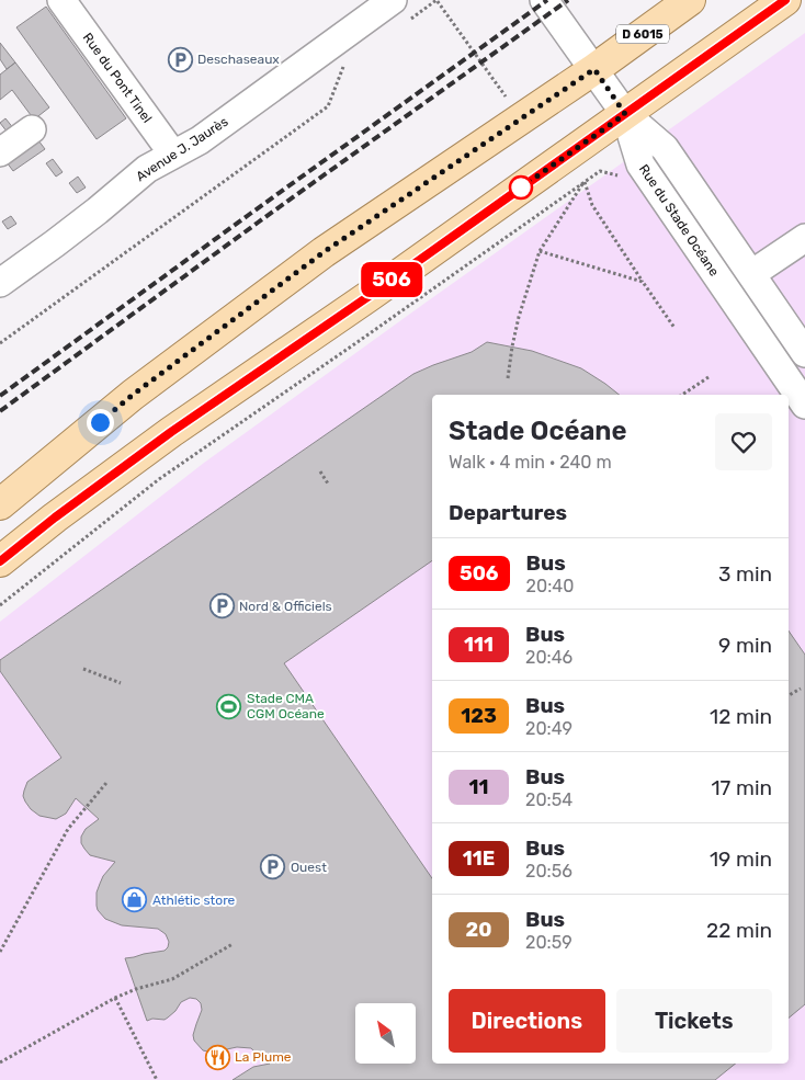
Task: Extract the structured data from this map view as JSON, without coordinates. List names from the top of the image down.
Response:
{
  "streets": {
    "main road": ["D 6015"],
    "street": ["Rue du Pont Tinel", "Avenue J. Jaurès", "Rue du Stade Océane"]
  },
  "crossings": [
    ["Rue du Pont Tinel", "Avenue J. Jaurès"]
  ],
  "places": {
    "parking": ["Deschaseaux", "Nord & Officiels", "Ouest"],
    "sports": ["Stade CMA CGM Océane"],
    "shop": ["Athlétic store"],
    "restaurant": ["La Plume"]
  },
  "lines": ["bus line 506"],
  "north": "top left",
  "page": {
    "on_map": "506",
    "heading": [
      ["Stade Océane", "Walk · 4 min · 240 m"],
      "Departures"
    ],
    "list": [
      {
        "mark": "506",
        "name": "Bus",
        "note": "20:40",
        "value": "3 min"
      },
      {
        "mark": "111",
        "name": "Bus",
        "note": "20:46",
        "value": "9 min"
      },
      {
        "mark": "123",
        "name": "Bus",
        "note": "20:49",
        "value": "12 min"
      },
      {
        "mark": "11",
        "name": "Bus",
        "note": "20:54",
        "value": "17 min"
      },
      {
        "mark": "11E",
        "name": "Bus",
        "note": "20:56",
        "value": "19 min"
      },
      {
        "mark": "20",
        "name": "Bus",
        "note": "20:59",
        "value": "22 min"
      }
    ],
    "buttons": ["Directions", "Tickets"]
  }
}
